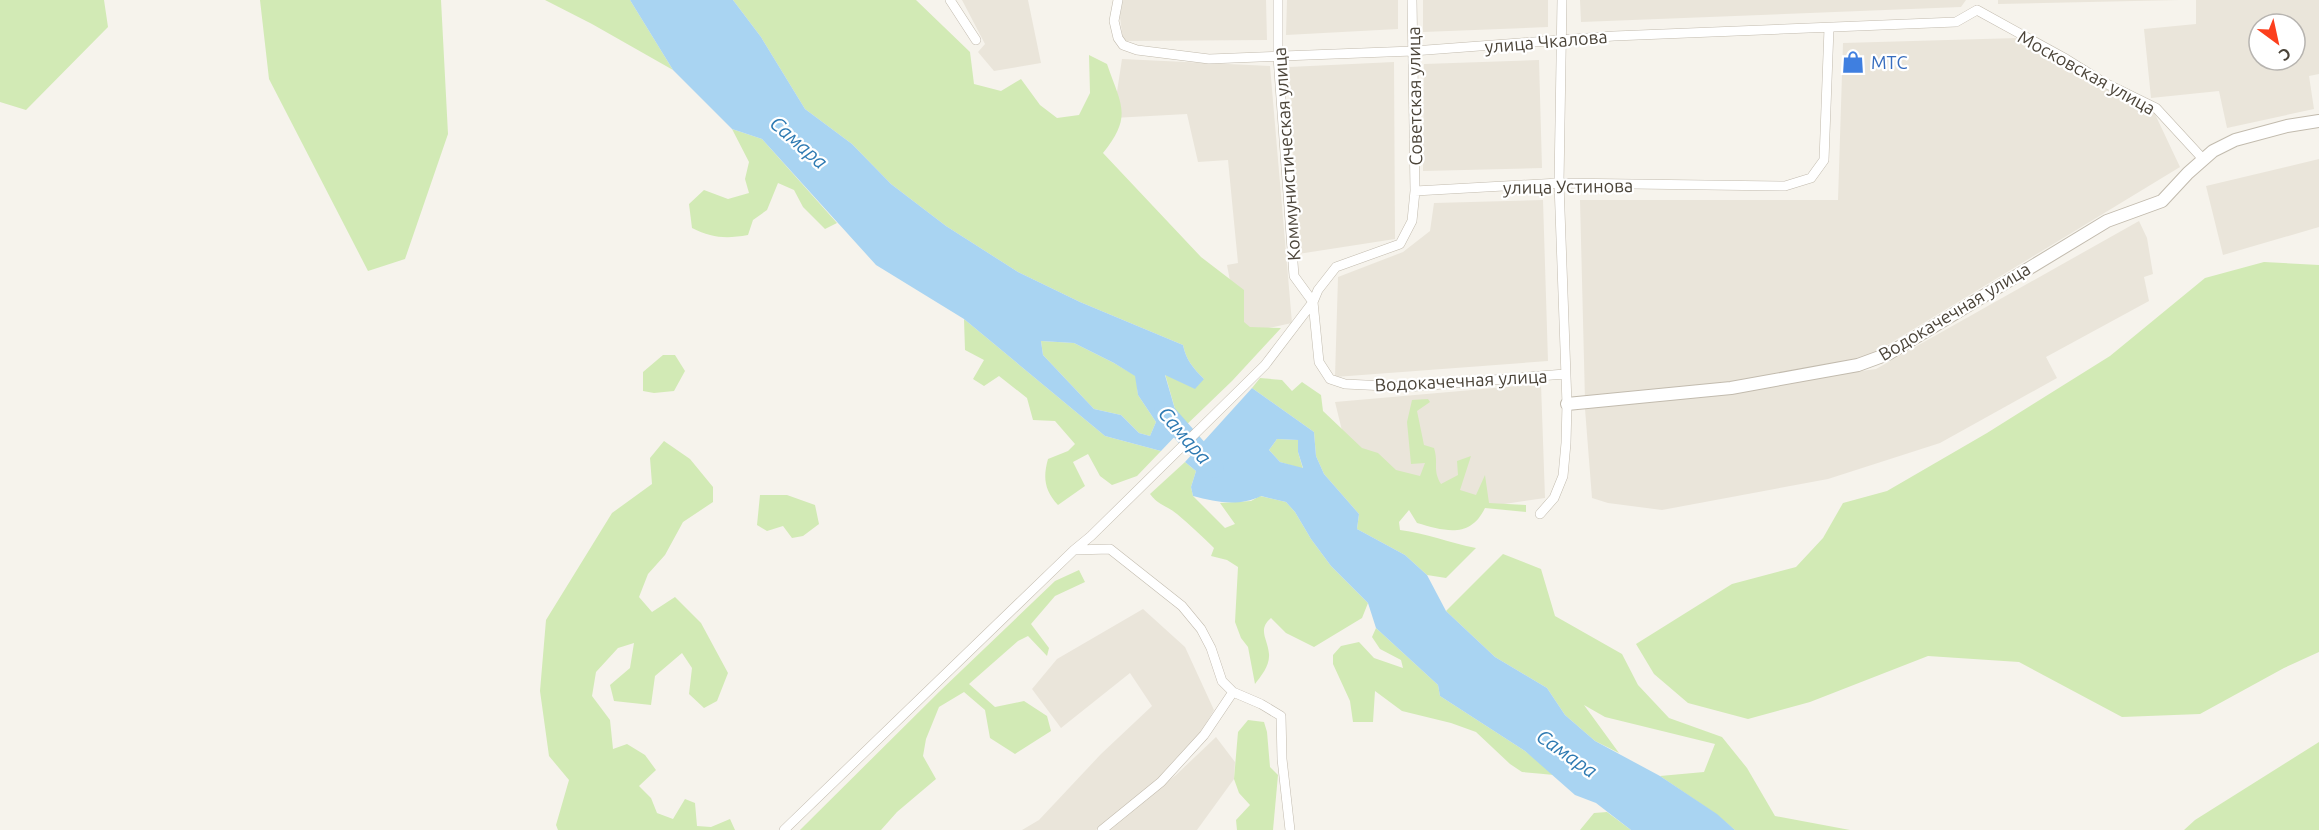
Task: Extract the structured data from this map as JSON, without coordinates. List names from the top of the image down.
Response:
{
  "streets": {
    "street": [
      "улица Чкалова",
      "Московская улица",
      "Советская улица",
      "Коммунистическая улица",
      "улица Устинова",
      "Водокачечная улица"
    ]
  },
  "crossings": [
    ["улица Чкалова", "Московская улица"],
    ["улица Чкалова", "Советская улица"],
    ["улица Чкалова", "Коммунистическая улица"],
    ["улица Чкалова", "улица Устинова"],
    ["Московская улица", "Водокачечная улица"],
    ["Советская улица", "улица Устинова"],
    ["Коммунистическая улица", "Водокачечная улица"]
  ],
  "water": ["Самара"],
  "places": {
    "shop": ["МТС"]
  },
  "north": "bottom right"
}
